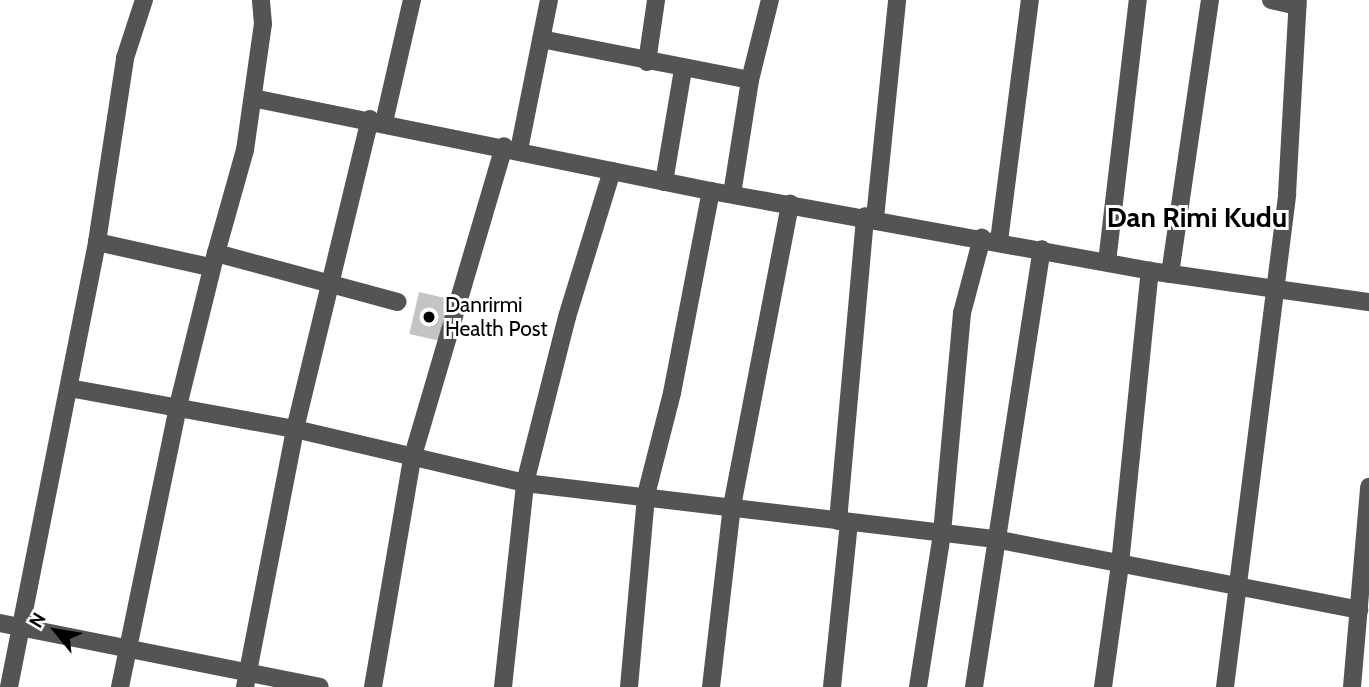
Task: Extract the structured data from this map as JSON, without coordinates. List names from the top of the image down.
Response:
{
  "districts": ["Dan Rimi Kudu"],
  "places": ["Danrirmi Health Post"],
  "north": "top left"
}
